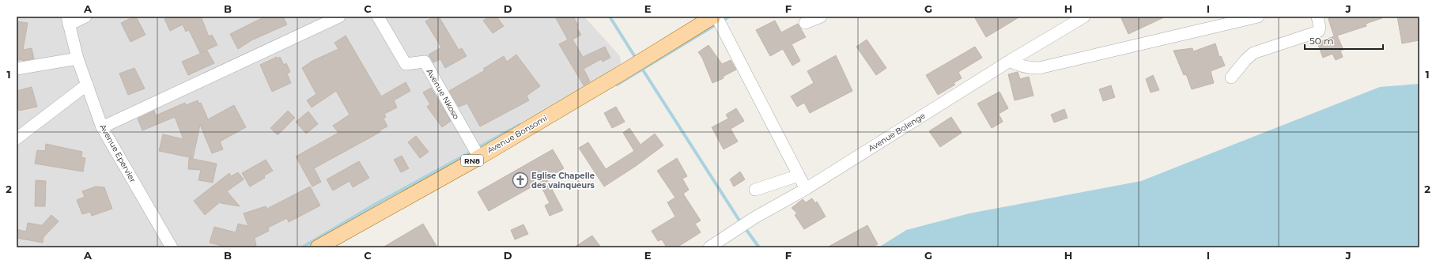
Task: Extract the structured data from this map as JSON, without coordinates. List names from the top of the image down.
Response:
{
  "streets": {
    "main road": ["Avenue Bonsomi", "RN8"],
    "street": ["Avenue Nkoso", "Avenue Bolenge", "Avenue Epervier"]
  },
  "crossings": [
    ["Avenue Nkoso", "Avenue Bonsomi"]
  ],
  "places": {
    "church": ["Eglise Chapelle des vainqueurs"]
  },
  "scale_bar": "50 m",
  "grid": {
    "columns": [
      "A",
      "B",
      "C",
      "D",
      "E",
      "F",
      "G",
      "H",
      "I",
      "J"
    ],
    "rows": ["1", "2"]
  }
}
